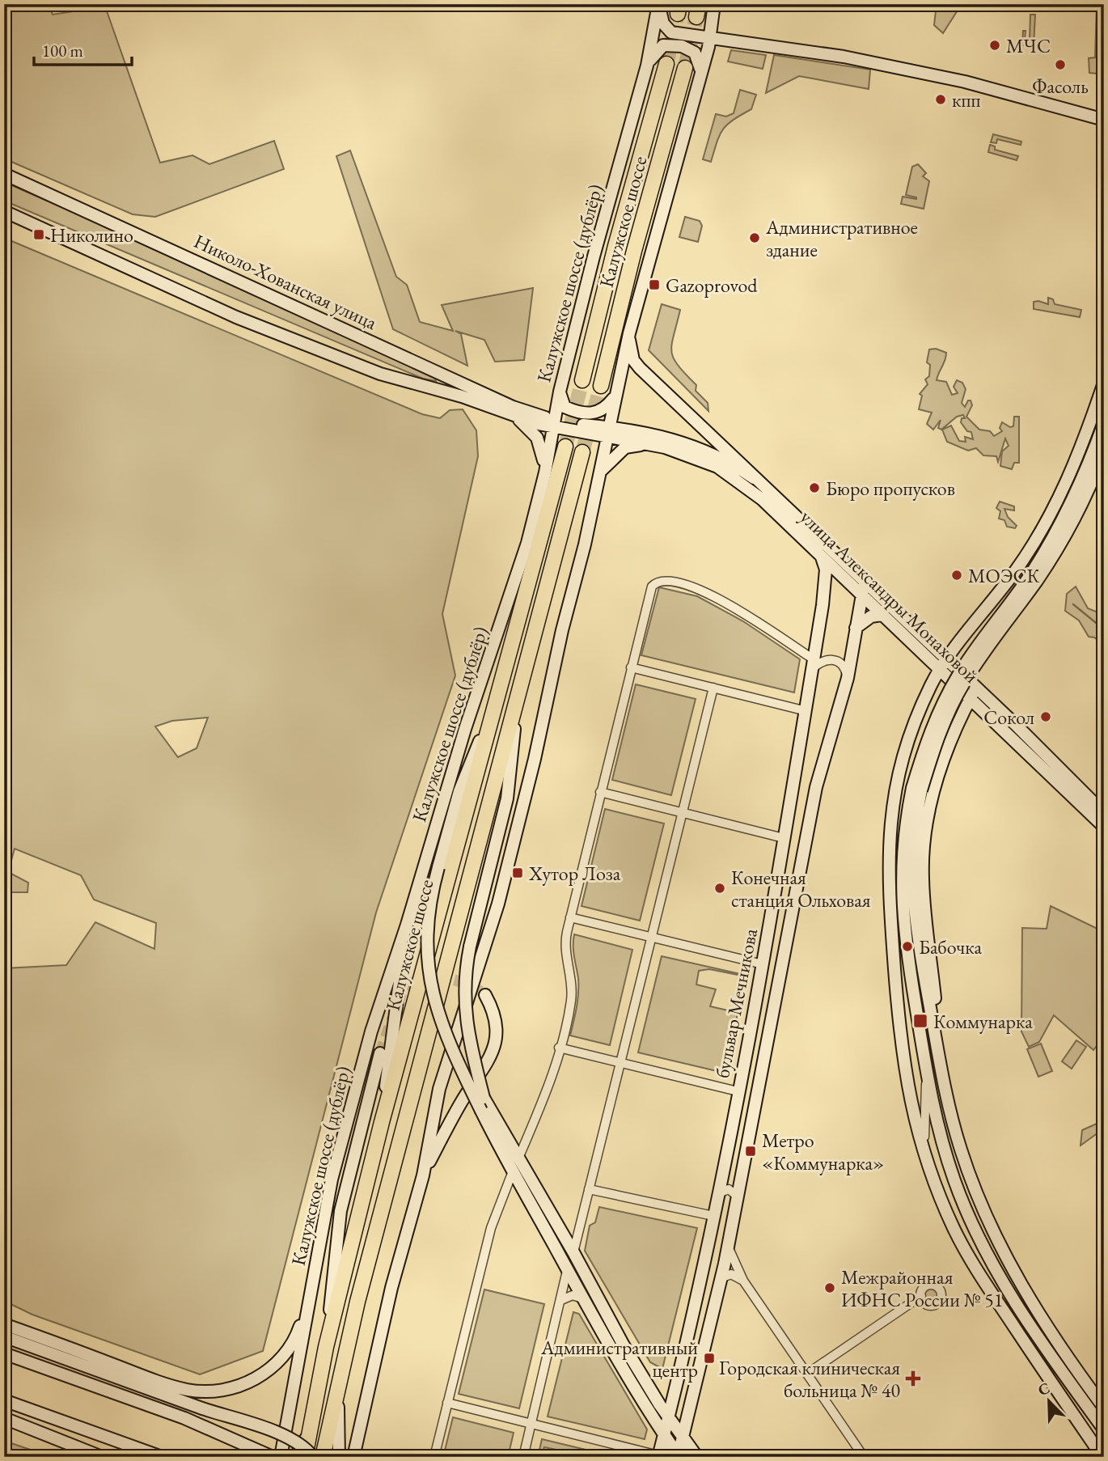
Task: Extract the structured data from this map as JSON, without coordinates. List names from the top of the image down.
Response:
{
  "streets": {
    "highway": ["Калужское шоссе"],
    "main road": [
      "Николо-Хованская улица",
      "Калужское шоссе (дублёр)",
      "улица Александры Монаховой",
      "бульвар Мечникова"
    ]
  },
  "crossings": [
    ["Николо-Хованская улица", "Калужское шоссе (дублёр)"],
    ["улица Александры Монаховой", "бульвар Мечникова"]
  ],
  "places": {
    "other": [
      "МЧС",
      "Фасоль",
      "кпп",
      "Административное здание",
      "Бюро пропусков",
      "МОЭСК",
      "Сокол",
      "Конечная станция Ольховая",
      "Бабочка",
      "Межрайонная ИФНС России № 51"
    ],
    "transit": [
      "Николино",
      "Gazoprovod",
      "Хутор Лоза",
      "Коммунарка",
      "Метро «Коммунарка»",
      "Административный центр"
    ],
    "health": ["Городская клиническая больница № 40"]
  },
  "scale_bar": "100 m",
  "north": "top left"
}
